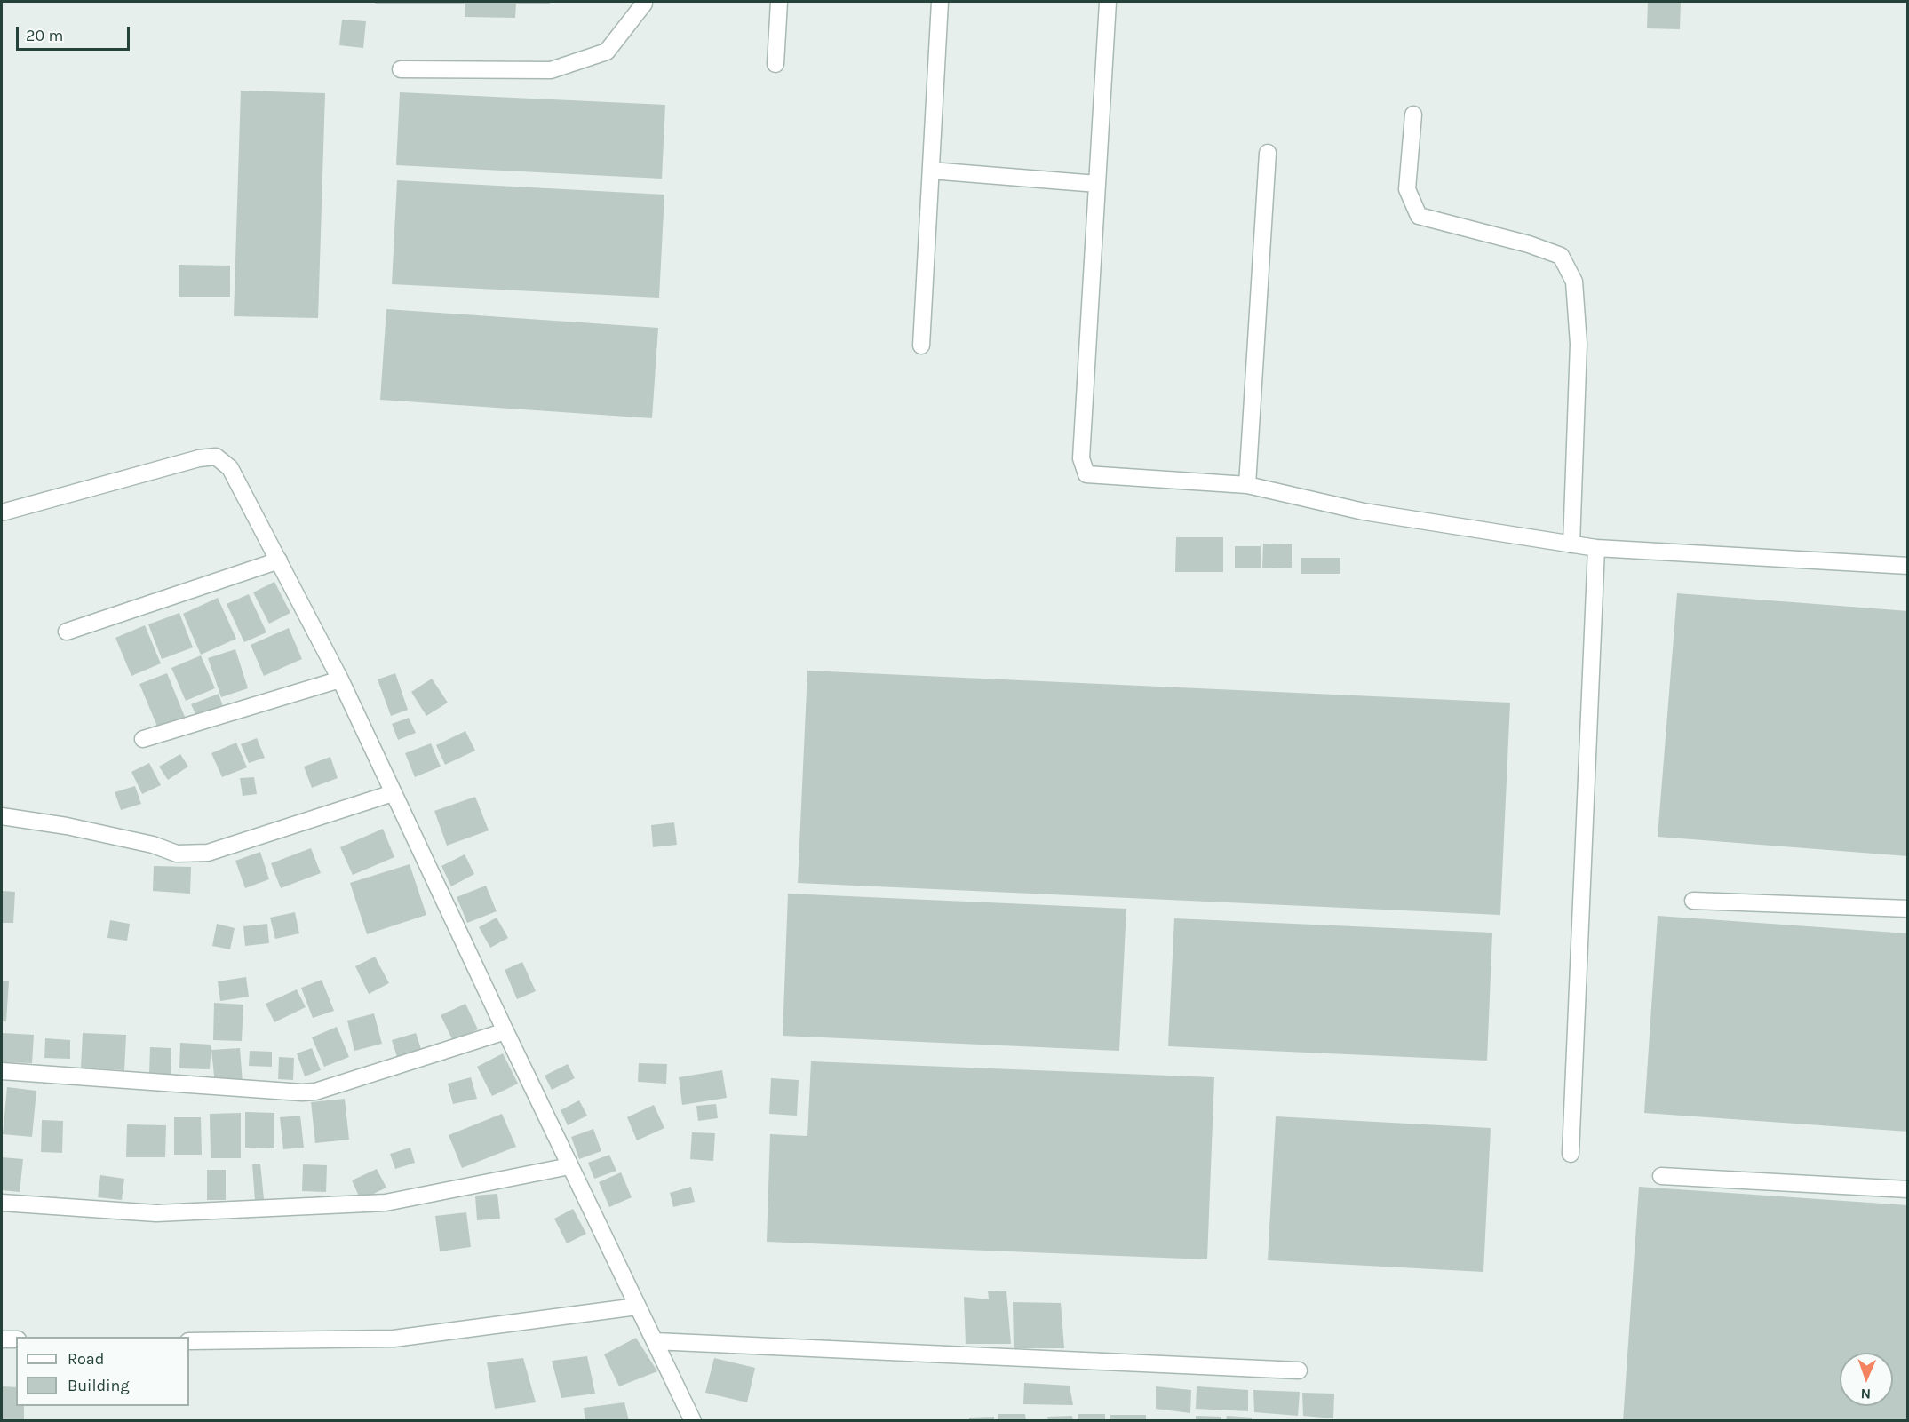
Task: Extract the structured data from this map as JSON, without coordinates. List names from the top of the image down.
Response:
{
  "legend": ["Road", "Building"],
  "scale_bar": "20 m",
  "north": "bottom"
}
